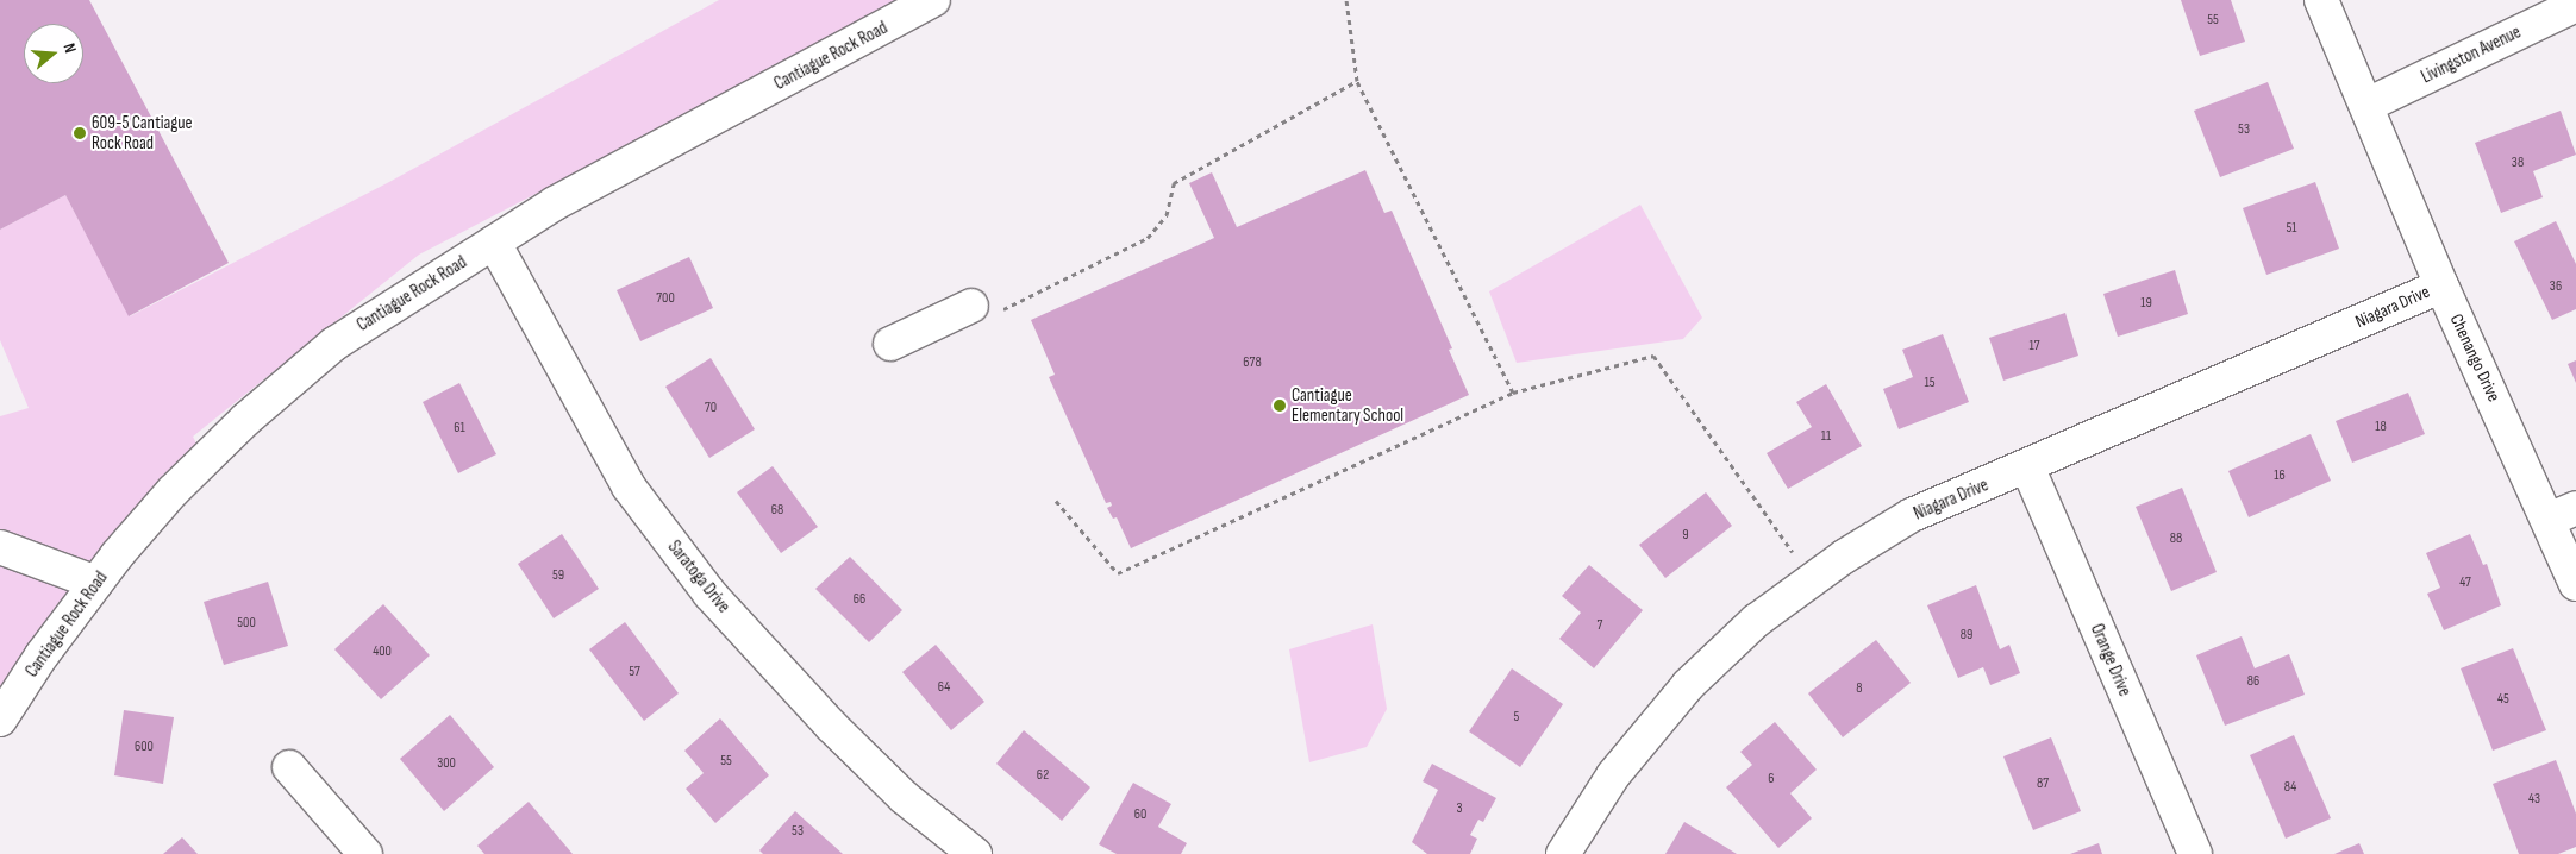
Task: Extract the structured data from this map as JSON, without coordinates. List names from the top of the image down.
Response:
{
  "streets": {
    "street": [
      "Livingston Avenue",
      "Cantiague Rock Road",
      "Niagara Drive",
      "Chenango Drive",
      "Saratoga Drive",
      "Orange Drive"
    ]
  },
  "crossings": [
    ["Livingston Avenue", "Chenango Drive"],
    ["Cantiague Rock Road", "Saratoga Drive"],
    ["Niagara Drive", "Chenango Drive"],
    ["Niagara Drive", "Orange Drive"]
  ],
  "places": ["609-5 Cantiague Rock Road", "Cantiague Elementary School"],
  "house_numbers": [
    "55",
    "53",
    "38",
    "51",
    "36",
    "700",
    "19",
    "17",
    "678",
    "15",
    "70",
    "18",
    "61",
    "11",
    "16",
    "68",
    "9",
    "88",
    "59",
    "47",
    "66",
    "500",
    "7",
    "89",
    "400",
    "57",
    "86",
    "64",
    "8",
    "45",
    "5",
    "600",
    "55",
    "300",
    "62",
    "6",
    "87",
    "84",
    "43",
    "3",
    "60",
    "53"
  ],
  "north": "right"
}
